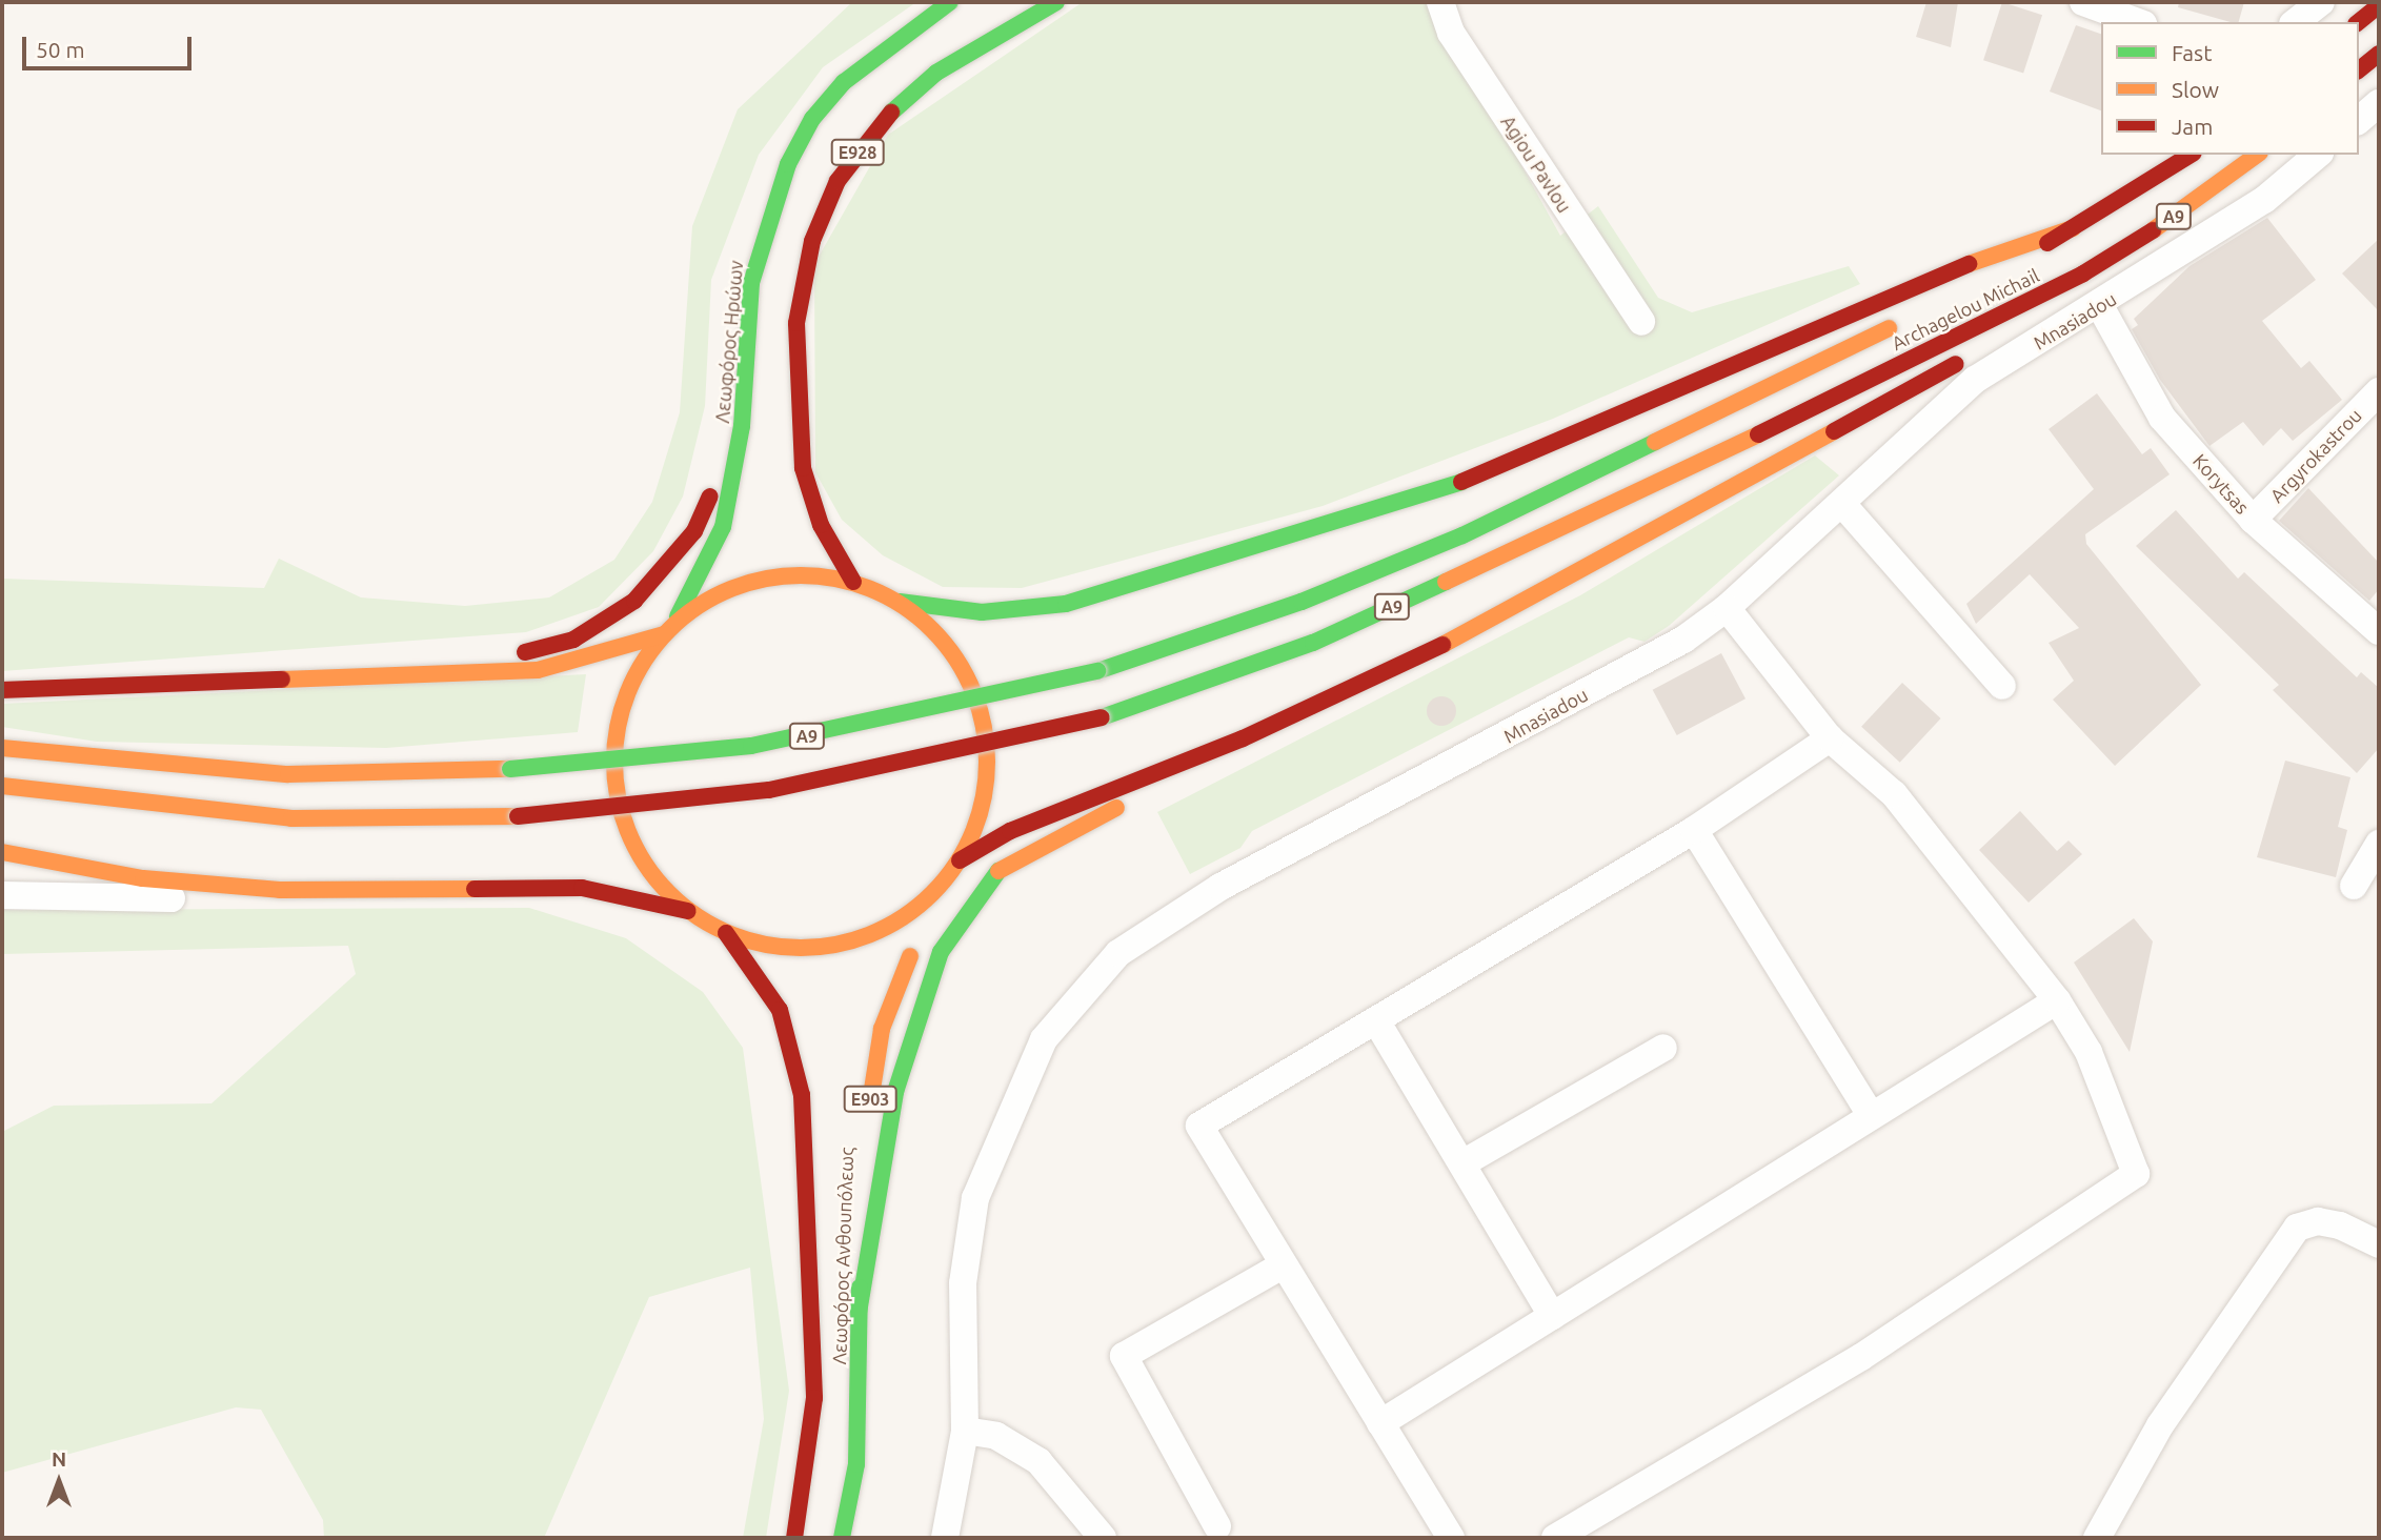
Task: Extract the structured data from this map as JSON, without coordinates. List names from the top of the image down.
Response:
{
  "streets": {
    "main road": [
      "E928",
      "A9",
      "Archagelou Michail",
      "Λεωφόρος Ηρώων",
      "E903",
      "Λεωφόρος Ανθουπόλεως"
    ],
    "street": [
      "Agiou Pavlou",
      "Mnasiadou",
      "Argyrokastrou",
      "Korytsas"
    ]
  },
  "crossings": [
    ["Mnasiadou", "Korytsas"],
    ["Argyrokastrou", "Korytsas"]
  ],
  "legend": ["Fast", "Slow", "Jam"],
  "scale_bar": "50 m",
  "north": "top"
}
